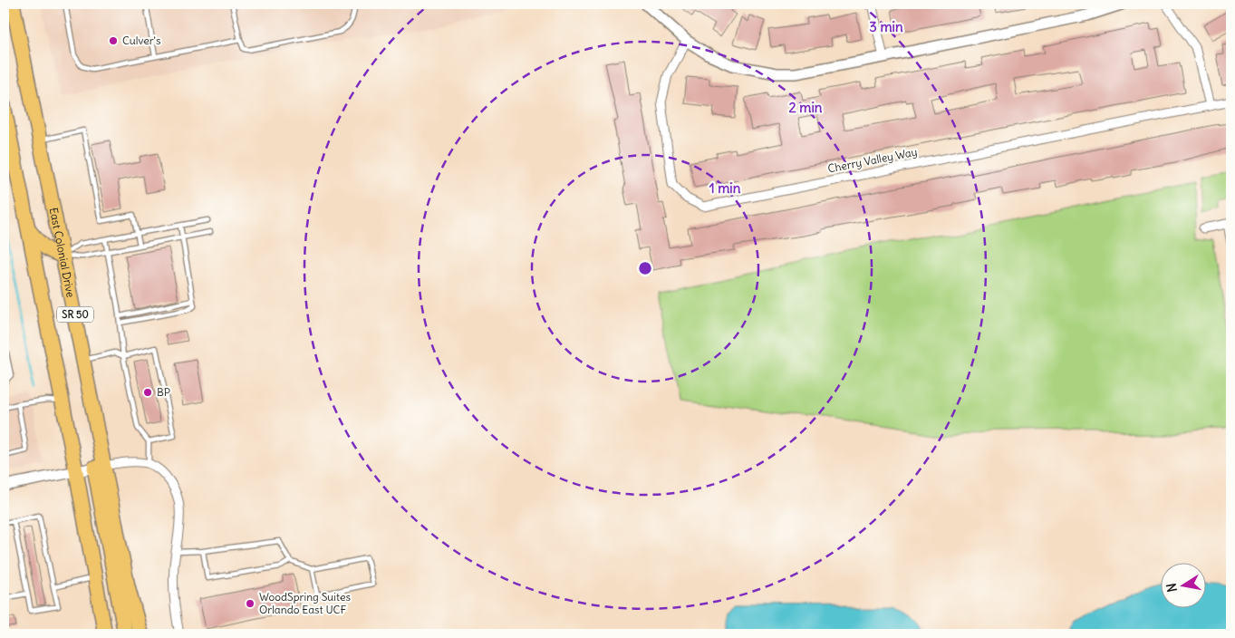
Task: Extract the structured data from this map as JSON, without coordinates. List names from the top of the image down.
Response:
{
  "streets": {
    "highway": ["East Colonial Drive", "SR 50"],
    "street": ["Cherry Valley Way"]
  },
  "places": ["Culver's", "BP", "WoodSpring Suites Orlando East UCF"],
  "north": "left",
  "rings": ["3 min", "2 min", "1 min"]
}
